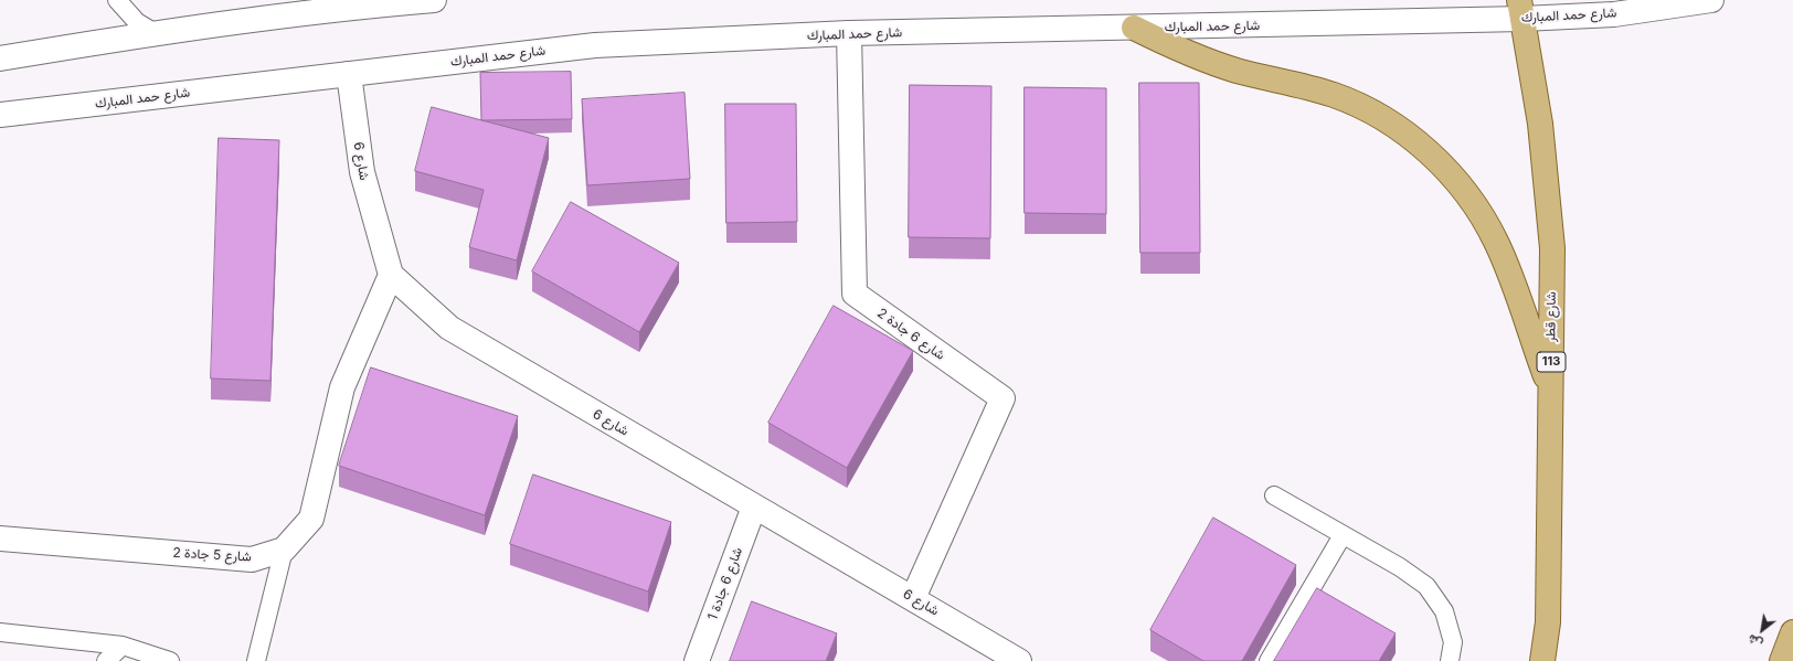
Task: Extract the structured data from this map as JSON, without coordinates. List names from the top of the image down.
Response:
{
  "streets": {
    "main road": ["شارع قطر", "113"],
    "street": [
      "شارع حمد المبارك",
      "شارع 6",
      "شارع 6 جادة 2",
      "شارع 5 جادة 2",
      "شارع 6 جادة 1"
    ]
  },
  "crossings": [
    ["شارع حمد المبارك", "شارع 6"],
    ["شارع حمد المبارك", "شارع قطر"],
    ["شارع حمد المبارك", "شارع 6 جادة 2"],
    ["شارع 6", "شارع 6 جادة 2"],
    ["شارع 6", "شارع 6 جادة 1"]
  ],
  "north": "bottom left"
}
